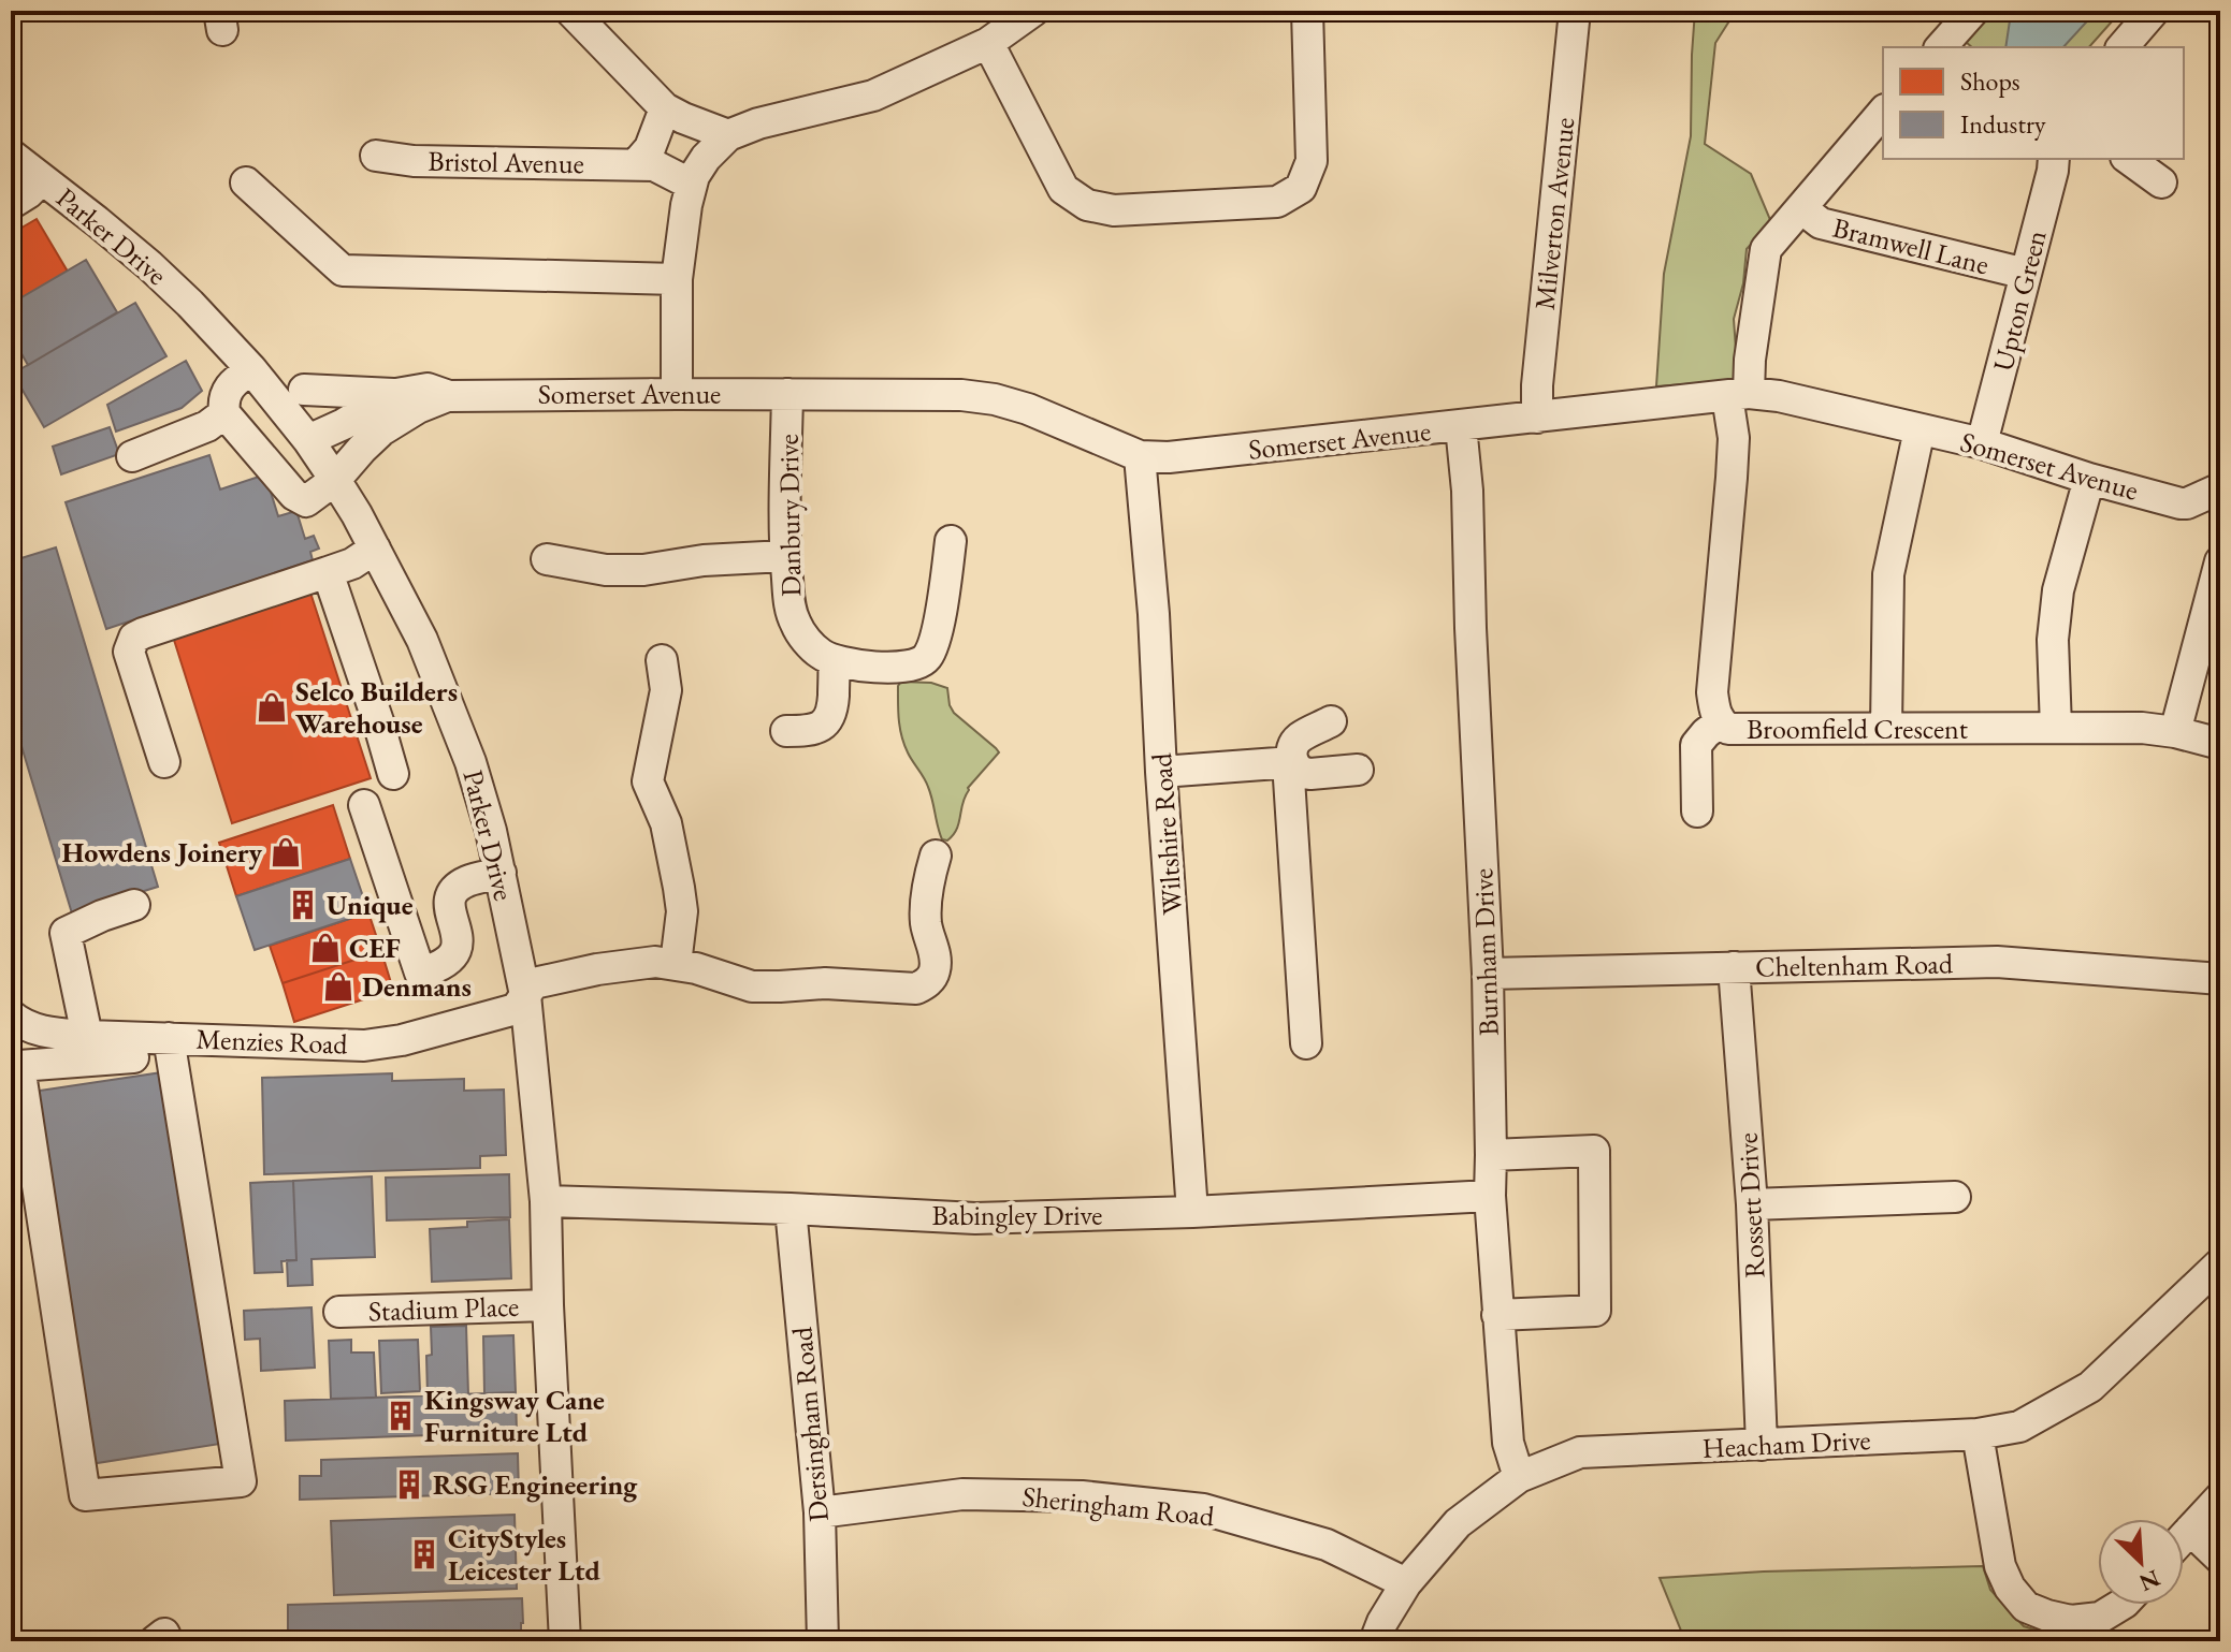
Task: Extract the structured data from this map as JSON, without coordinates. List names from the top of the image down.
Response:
{
  "streets": {
    "street": [
      "Bristol Avenue",
      "Milverton Avenue",
      "Parker Drive",
      "Bramwell Lane",
      "Upton Green",
      "Somerset Avenue",
      "Danbury Drive",
      "Broomfield Crescent",
      "Wiltshire Road",
      "Burnham Drive",
      "Cheltenham Road",
      "Menzies Road",
      "Rossett Drive",
      "Babingley Drive",
      "Stadium Place",
      "Dersingham Road",
      "Heacham Drive",
      "Sheringham Road"
    ]
  },
  "crossings": [
    ["Milverton Avenue", "Somerset Avenue"],
    ["Parker Drive", "Somerset Avenue"],
    ["Parker Drive", "Menzies Road"],
    ["Parker Drive", "Babingley Drive"],
    ["Parker Drive", "Stadium Place"],
    ["Bramwell Lane", "Upton Green"],
    ["Bramwell Lane", "Broomfield Crescent"],
    ["Upton Green", "Somerset Avenue"],
    ["Somerset Avenue", "Danbury Drive"],
    ["Somerset Avenue", "Broomfield Crescent"],
    ["Somerset Avenue", "Wiltshire Road"],
    ["Somerset Avenue", "Burnham Drive"],
    ["Wiltshire Road", "Babingley Drive"],
    ["Burnham Drive", "Cheltenham Road"],
    ["Burnham Drive", "Babingley Drive"],
    ["Burnham Drive", "Heacham Drive"],
    ["Cheltenham Road", "Rossett Drive"],
    ["Rossett Drive", "Heacham Drive"],
    ["Babingley Drive", "Dersingham Road"],
    ["Dersingham Road", "Sheringham Road"],
    ["Heacham Drive", "Sheringham Road"]
  ],
  "places": {
    "shop": [
      "Selco Builders Warehouse",
      "Howdens Joinery",
      "CEF",
      "Denmans"
    ],
    "building": [
      "Unique",
      "Kingsway Cane Furniture Ltd",
      "RSG Engineering",
      "CityStyles Leicester Ltd"
    ]
  },
  "legend": ["Shops", "Industry"],
  "north": "bottom right"
}
